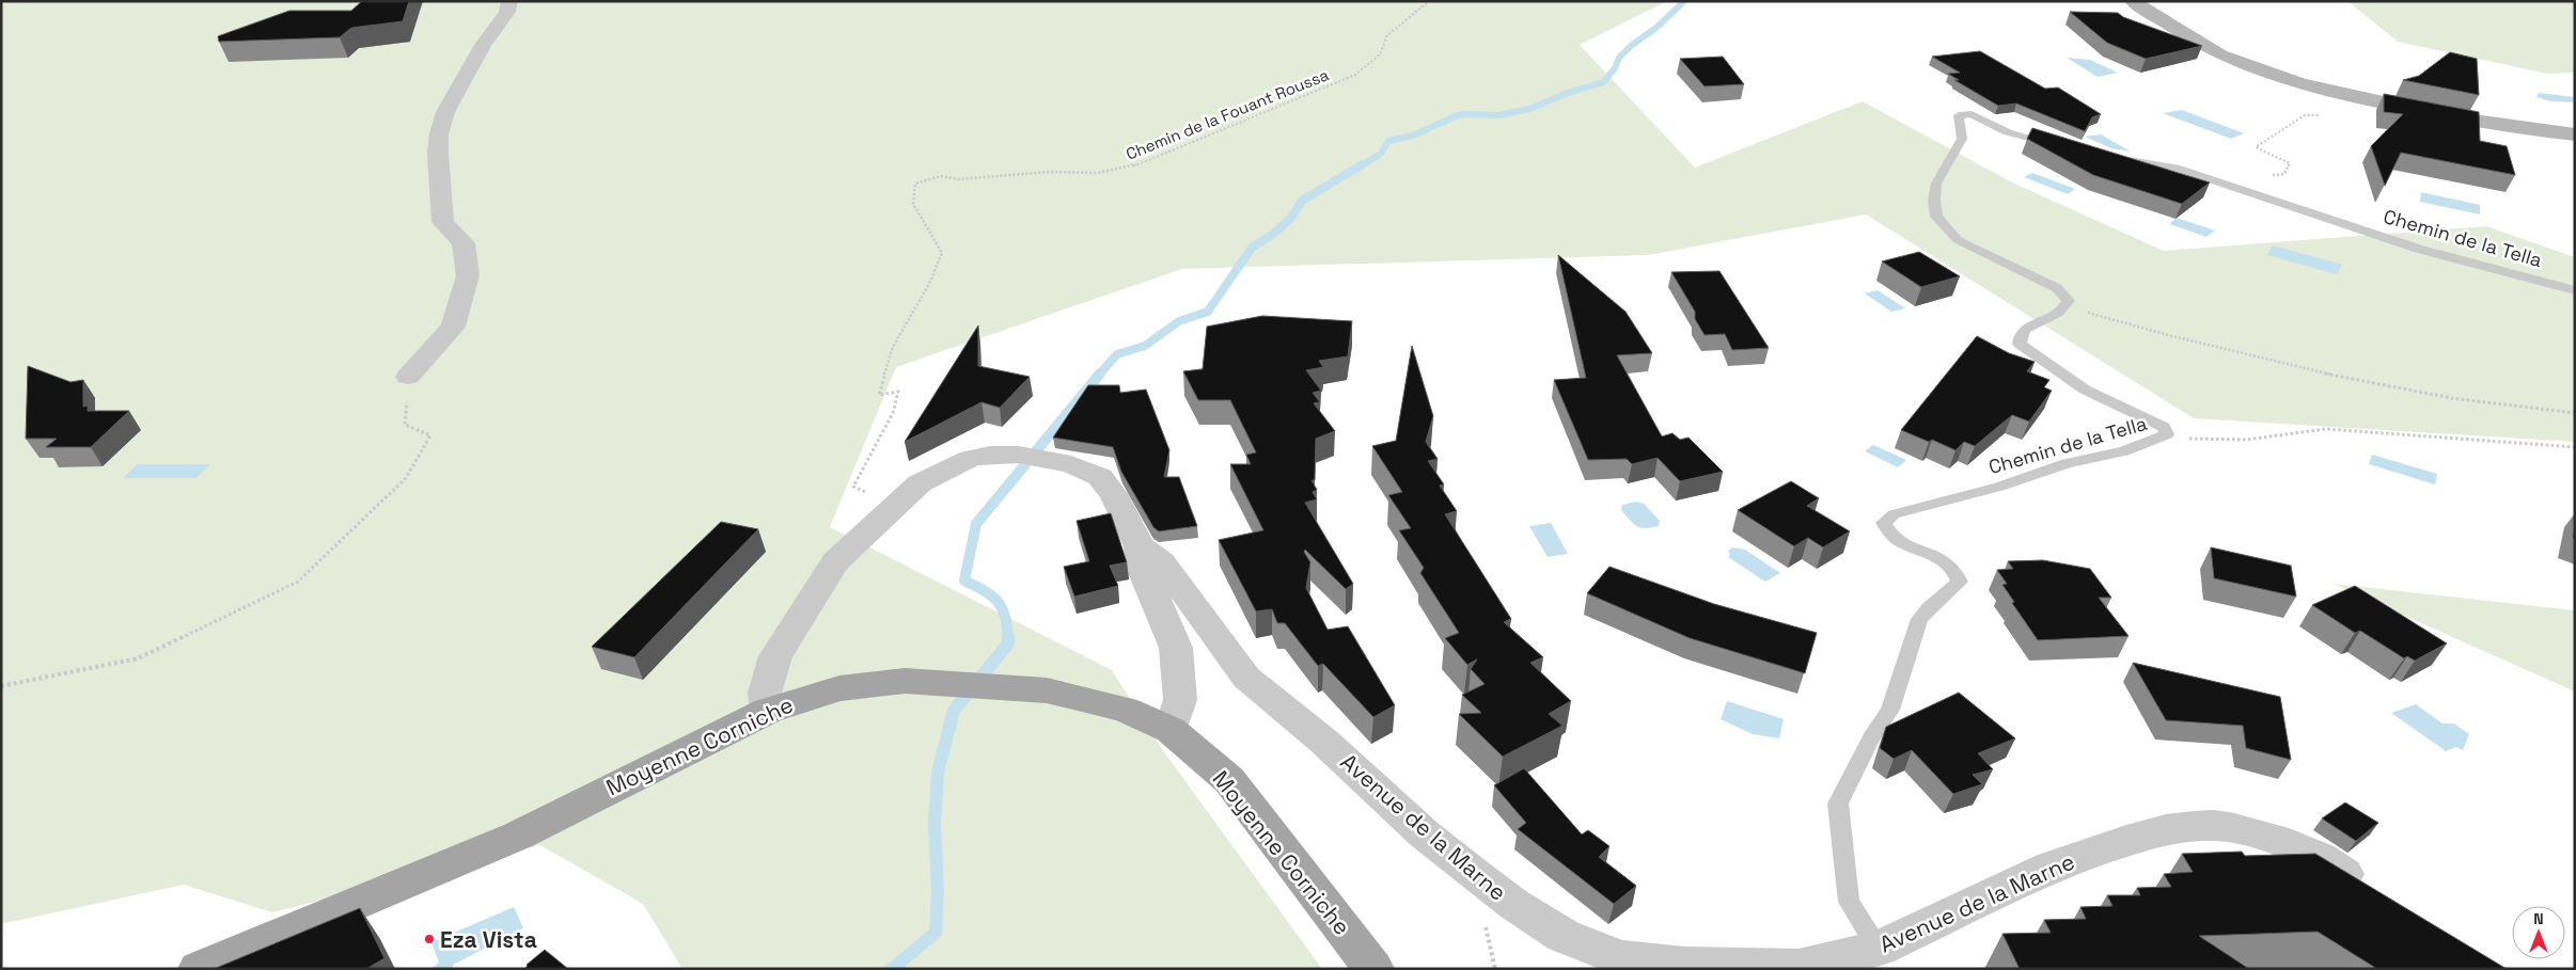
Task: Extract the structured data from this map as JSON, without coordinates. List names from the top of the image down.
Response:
{
  "streets": {
    "main road": ["Moyenne Corniche"],
    "street": ["Avenue de la Marne"],
    "lane": ["Chemin de la Tella"],
    "path": ["Chemin de la Fouant Roussa"]
  },
  "crossings": [
    ["Chemin de la Tella", "Avenue de la Marne"],
    ["Moyenne Corniche", "Avenue de la Marne"]
  ],
  "places": ["Eza Vista"],
  "north": "top"
}
